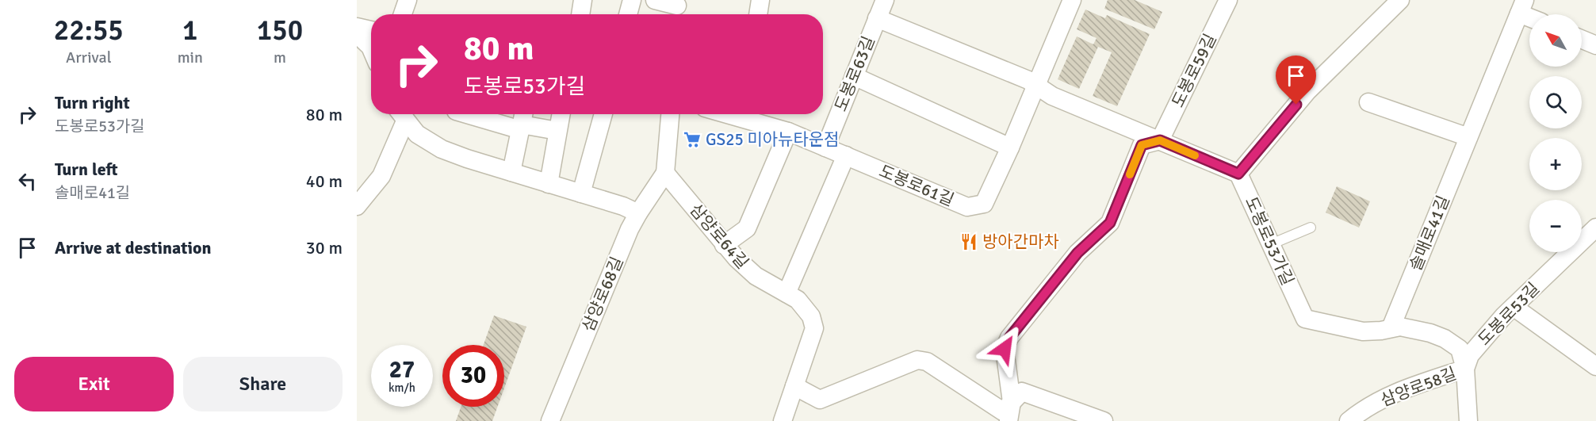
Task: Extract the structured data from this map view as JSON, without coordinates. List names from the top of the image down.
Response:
{
  "streets": {
    "street": [
      "도봉로59길",
      "도봉로63길",
      "도봉로61길",
      "솔매로41길",
      "삼양로64길",
      "도봉로53가길",
      "삼양로68길",
      "도봉로53길",
      "삼양로58길"
    ]
  },
  "crossings": [
    ["도봉로63길", "도봉로61길"],
    ["솔매로41길", "도봉로53가길"],
    ["삼양로64길", "삼양로68길"],
    ["도봉로53가길", "도봉로53길"],
    ["도봉로53가길", "삼양로58길"],
    ["도봉로53길", "삼양로58길"]
  ],
  "places": {
    "supermarket": ["GS25 미아뉴타운점"],
    "restaurant": ["방아간마차"]
  },
  "north": "top left",
  "page": {
    "eta": [
      "22:55",
      "Arrival",
      "1",
      "min",
      "150",
      "m"
    ],
    "map_buttons": ["+", "−"],
    "turn": ["80 m", "도봉로53가길"],
    "list": [
      {
        "name": "Turn right",
        "note": "도봉로53가길",
        "value": "80 m"
      },
      {
        "name": "Turn left",
        "note": "솔매로41길",
        "value": "40 m"
      },
      {
        "name": "Arrive at destination",
        "value": "30 m"
      }
    ],
    "speed": "27 km/h",
    "limit": "30",
    "buttons": ["Exit", "Share"]
  }
}
